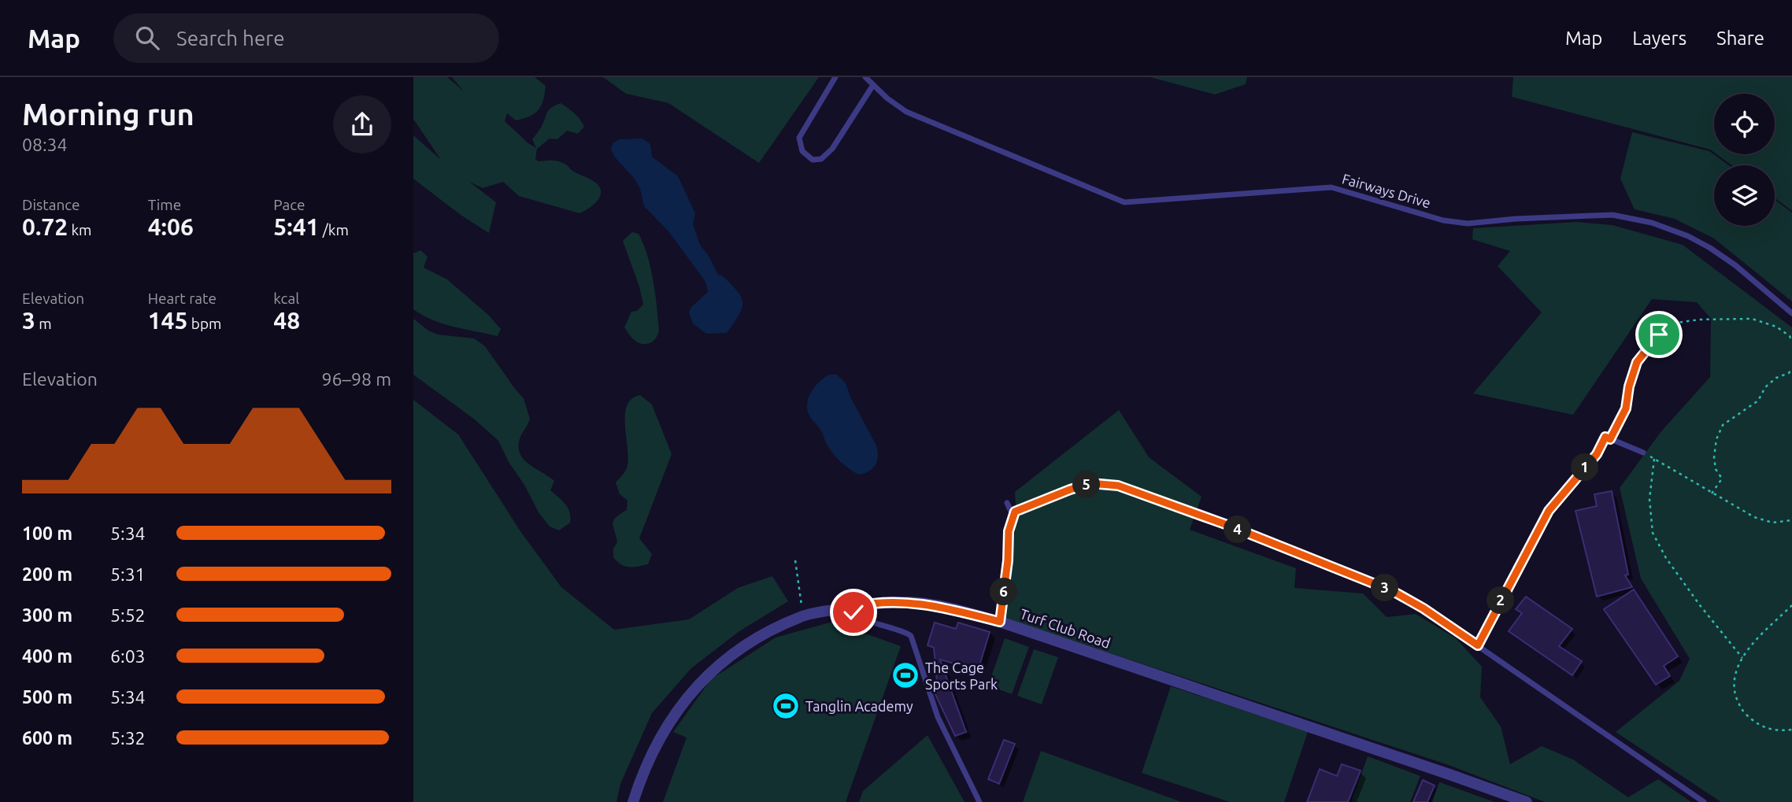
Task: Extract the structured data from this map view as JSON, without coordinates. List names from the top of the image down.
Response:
{
  "streets": {
    "street": ["Turf Club Road"],
    "lane": ["Fairways Drive"]
  },
  "places": {
    "sports": ["The Cage Sports Park", "Tanglin Academy"]
  },
  "page": {
    "header": "Map",
    "search": "Search here",
    "nav": ["Map", "Layers", "Share"],
    "heading": ["Morning run", "08:34"],
    "stats": [
      ["Distance", "0.72 km"],
      ["Time", "4:06"],
      ["Pace", "5:41 /km"],
      ["Elevation", "3 m"],
      ["Heart rate", "145 bpm"],
      ["kcal", "48"]
    ],
    "chart": ["Elevation", "96–98 m"],
    "pins": [
      "1",
      "5",
      "4",
      "3",
      "6",
      "2"
    ],
    "list": [
      {
        "name": "100 m",
        "note": "5:34"
      },
      {
        "name": "200 m",
        "note": "5:31"
      },
      {
        "name": "300 m",
        "note": "5:52"
      },
      {
        "name": "400 m",
        "note": "6:03"
      },
      {
        "name": "500 m",
        "note": "5:34"
      },
      {
        "name": "600 m",
        "note": "5:32"
      }
    ]
  }
}
